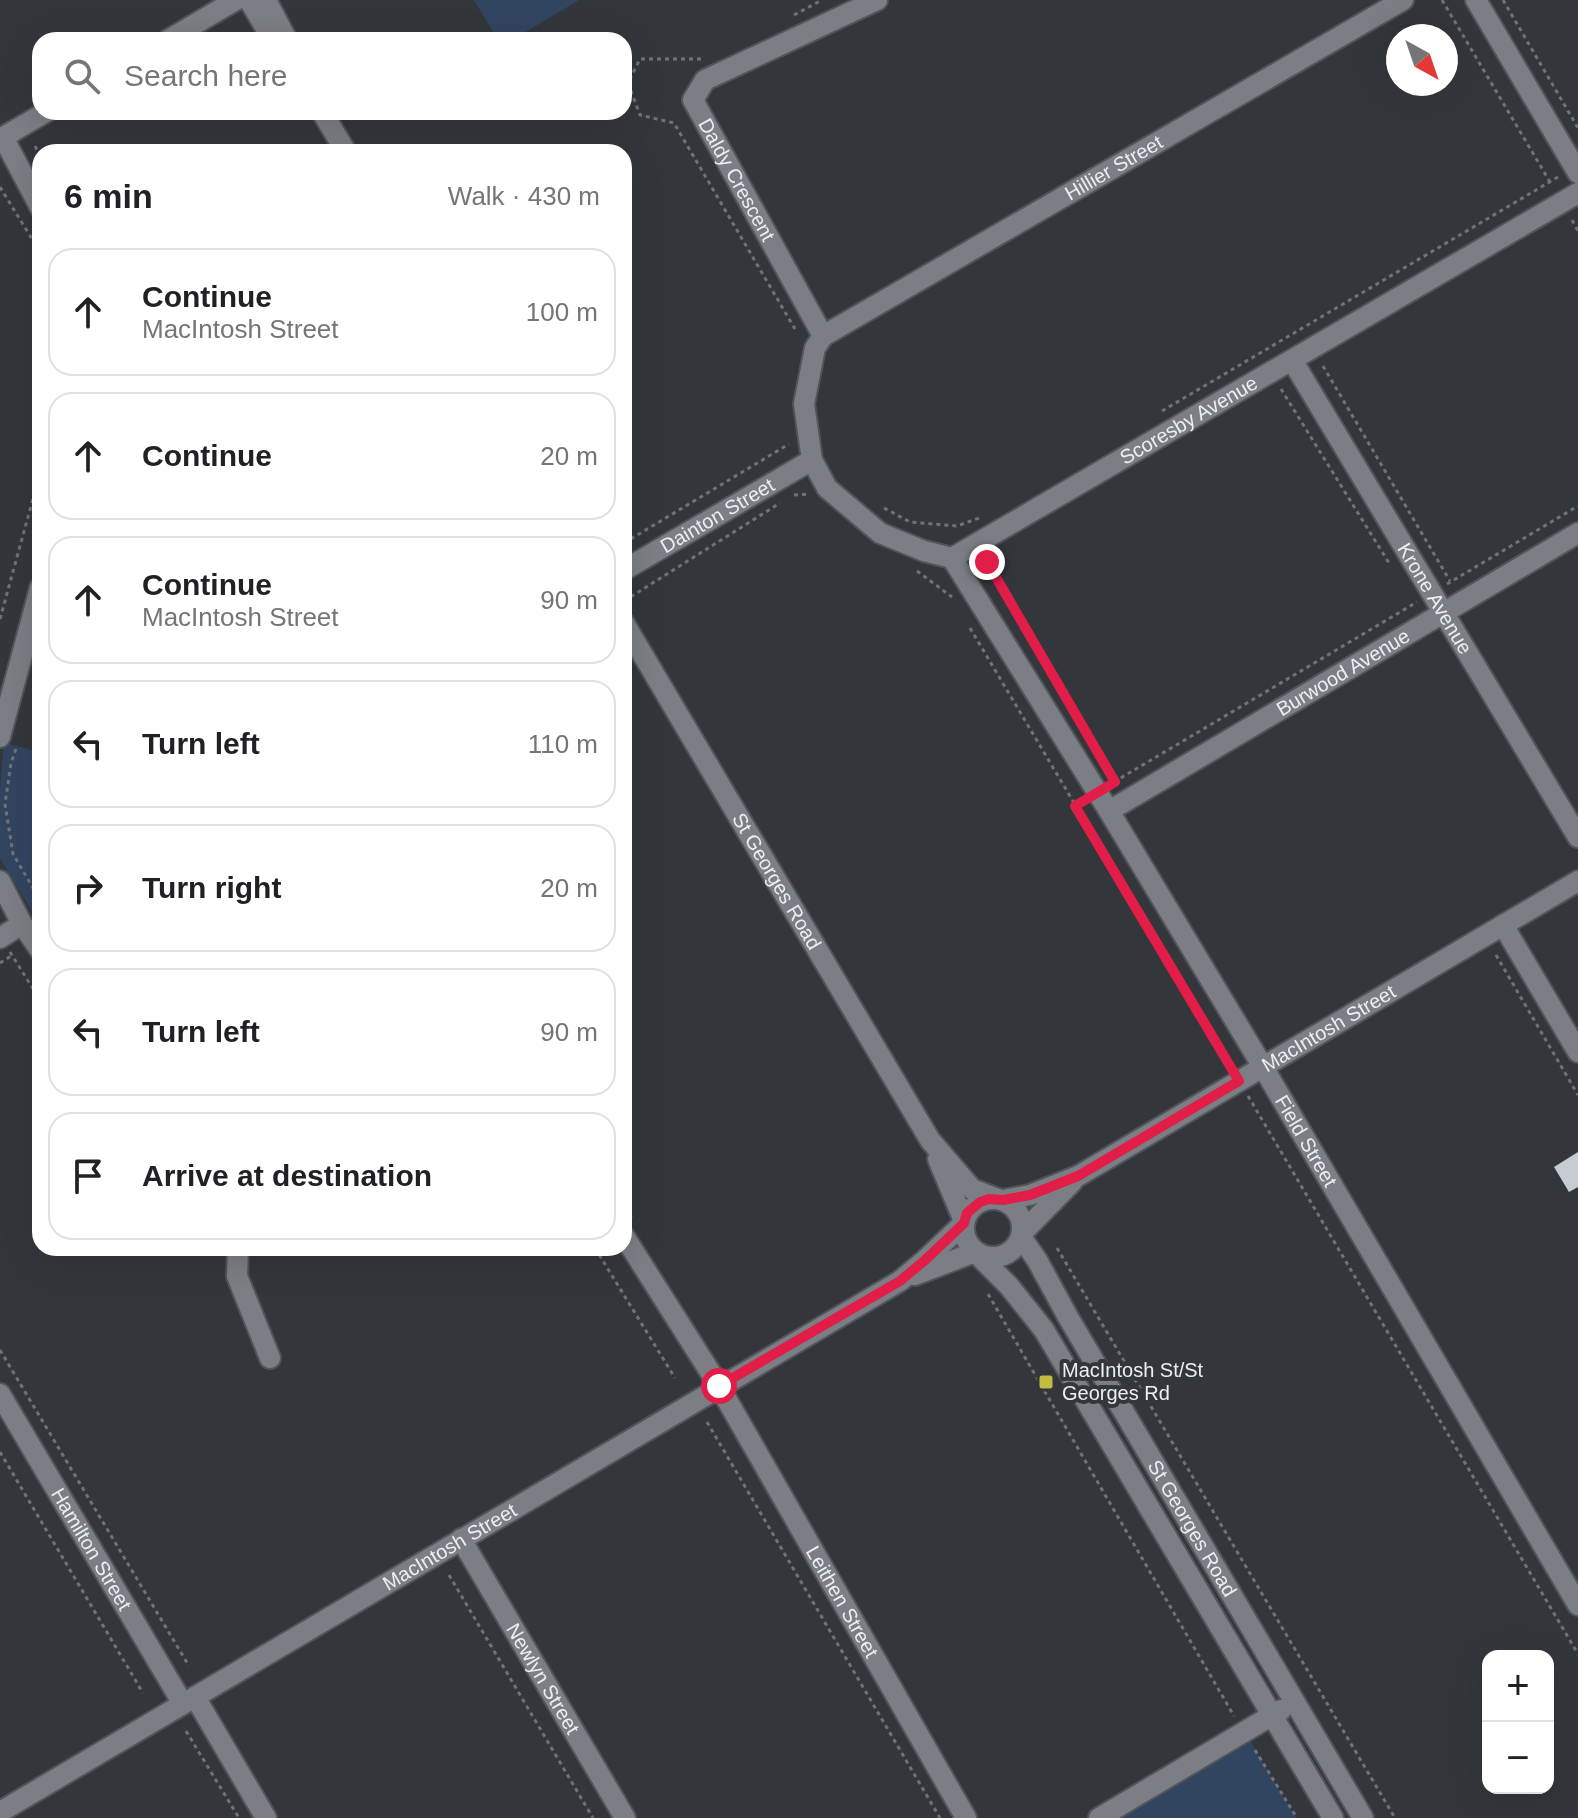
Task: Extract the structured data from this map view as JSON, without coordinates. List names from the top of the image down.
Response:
{
  "streets": {
    "street": [
      "Hillier Street",
      "Daldy Crescent",
      "Scoresby Avenue",
      "Dainton Street",
      "Krone Avenue",
      "Burwood Avenue",
      "St Georges Road",
      "MacIntosh Street",
      "Field Street",
      "Hamilton Street",
      "Leithen Street",
      "Newlyn Street"
    ]
  },
  "crossings": [
    ["Hillier Street", "Daldy Crescent"],
    ["Scoresby Avenue", "Krone Avenue"],
    ["Scoresby Avenue", "Field Street"],
    ["Krone Avenue", "Burwood Avenue"],
    ["Burwood Avenue", "Field Street"],
    ["St Georges Road", "MacIntosh Street"],
    ["MacIntosh Street", "Field Street"],
    ["MacIntosh Street", "Hamilton Street"],
    ["MacIntosh Street", "Leithen Street"],
    ["MacIntosh Street", "Newlyn Street"]
  ],
  "places": {
    "transit": ["MacIntosh St/St Georges Rd"]
  },
  "north": "bottom right",
  "page": {
    "search": "Search here",
    "heading": ["6 min", "Walk · 430 m"],
    "list": [
      ["Continue", "MacIntosh Street", "100 m"],
      ["Continue", "20 m"],
      ["Continue", "MacIntosh Street", "90 m"],
      ["Turn left", "110 m"],
      ["Turn right", "20 m"],
      ["Turn left", "90 m"],
      "Arrive at destination"
    ],
    "map_buttons": ["+", "−"]
  }
}
